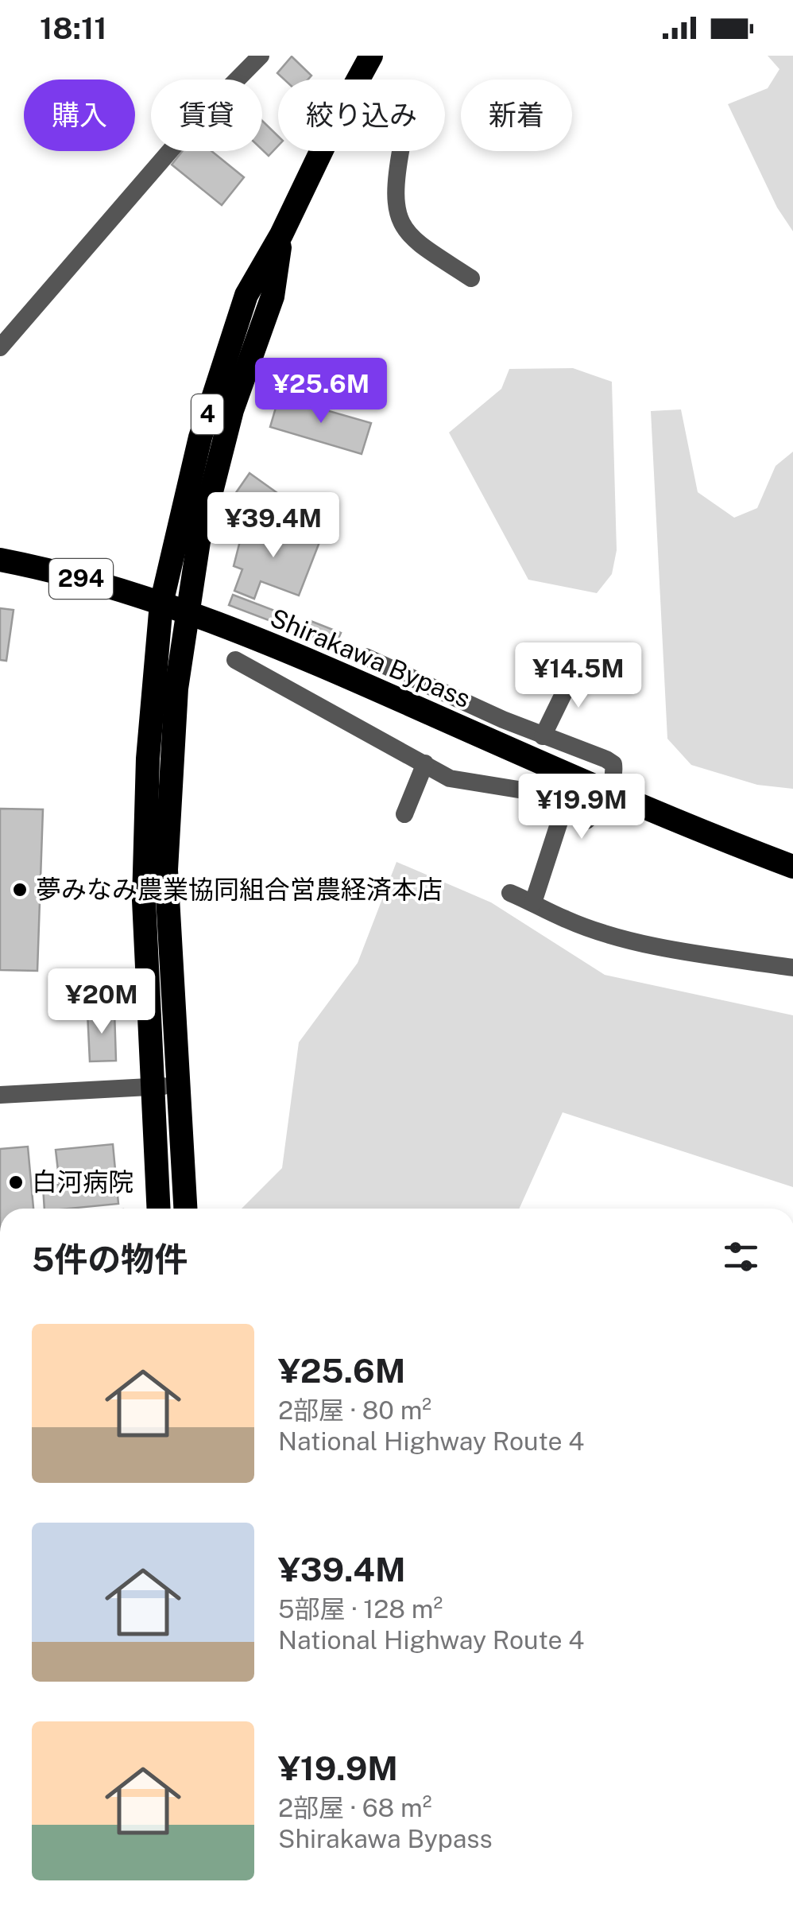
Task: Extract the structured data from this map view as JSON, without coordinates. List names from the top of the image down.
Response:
{
  "streets": {
    "highway": ["4", "294", "Shirakawa Bypass"]
  },
  "crossings": [
    ["4", "294"],
    ["4", "Shirakawa Bypass"],
    ["294", "Shirakawa Bypass"]
  ],
  "places": ["夢みなみ農業協同組合営農経済本店", "白河病院"],
  "page": {
    "status": "18:11",
    "chip": [
      "購入",
      "賃貸",
      "絞り込み",
      "新着"
    ],
    "price": [
      "¥25.6M",
      "¥39.4M",
      "¥14.5M",
      "¥19.9M",
      "¥20M"
    ],
    "heading": "5件の物件",
    "list": [
      {
        "name": "¥25.6M",
        "note": "2部屋 · 80 m² · National Highway Route 4"
      },
      {
        "name": "¥39.4M",
        "note": "5部屋 · 128 m² · National Highway Route 4"
      },
      {
        "name": "¥19.9M",
        "note": "2部屋 · 68 m² · Shirakawa Bypass"
      }
    ]
  }
}
